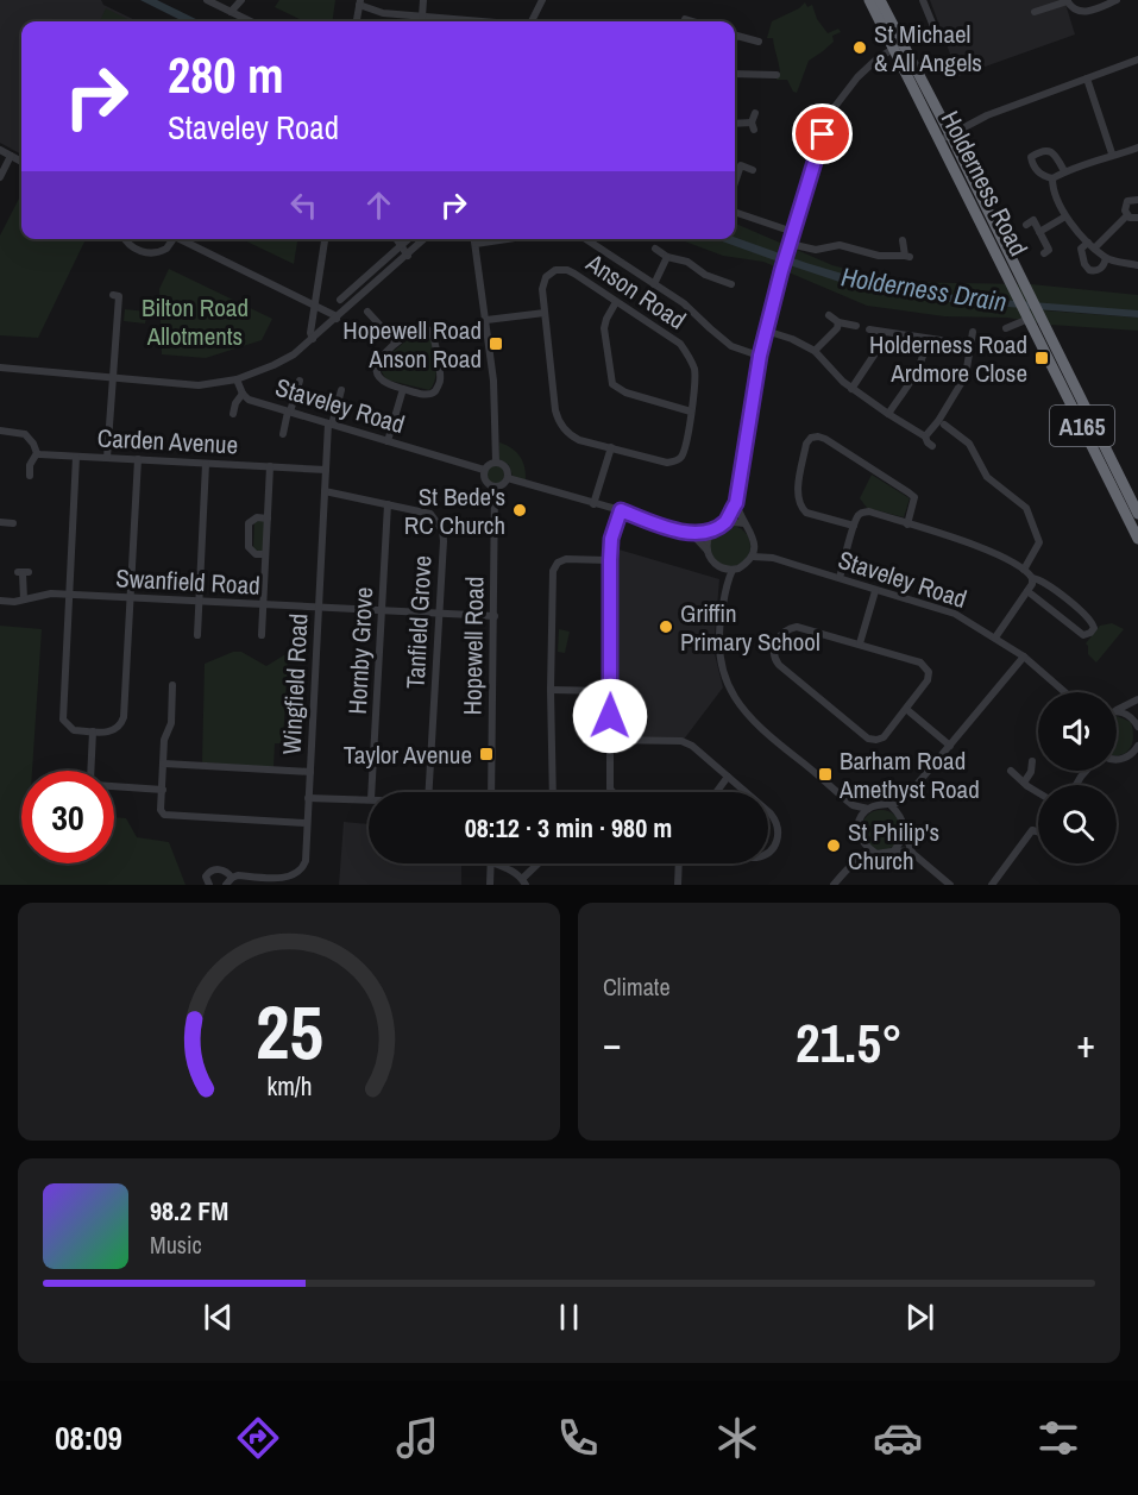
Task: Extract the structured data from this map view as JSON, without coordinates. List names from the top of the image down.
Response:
{
  "streets": {
    "highway": ["Holderness Road", "A165"],
    "street": [
      "Anson Road",
      "Staveley Road",
      "Carden Avenue",
      "Swanfield Road",
      "Tanfield Grove",
      "Hopewell Road",
      "Hornby Grove",
      "Wingfield Road"
    ]
  },
  "crossings": [
    ["Staveley Road", "Hopewell Road"],
    ["Staveley Road", "Wingfield Road"],
    ["Carden Avenue", "Wingfield Road"],
    ["Swanfield Road", "Tanfield Grove"],
    ["Swanfield Road", "Hopewell Road"],
    ["Swanfield Road", "Hornby Grove"],
    ["Swanfield Road", "Wingfield Road"],
    ["Tanfield Grove", "Hornby Grove"],
    ["Tanfield Grove", "Wingfield Road"]
  ],
  "water": ["Holderness Drain"],
  "parks": ["Bilton Road Allotments"],
  "places": {
    "other": [
      "St Michael & All Angels",
      "St Bede's RC Church",
      "Griffin Primary School",
      "St Philip's Church"
    ],
    "transit": [
      "Hopewell Road Anson Road",
      "Holderness Road Ardmore Close",
      "Taylor Avenue",
      "Barham Road Amethyst Road"
    ]
  },
  "page": {
    "turn": ["280 m", "Staveley Road"],
    "limit": "30",
    "trip": "08:12 · 3 min · 980 m",
    "tile": "Climate",
    "heat": ["−", "21.5°", "+"],
    "song": ["98.2 FM", "Music"],
    "tabs": "08:09",
    "gauge": ["25", "km/h"]
  }
}
